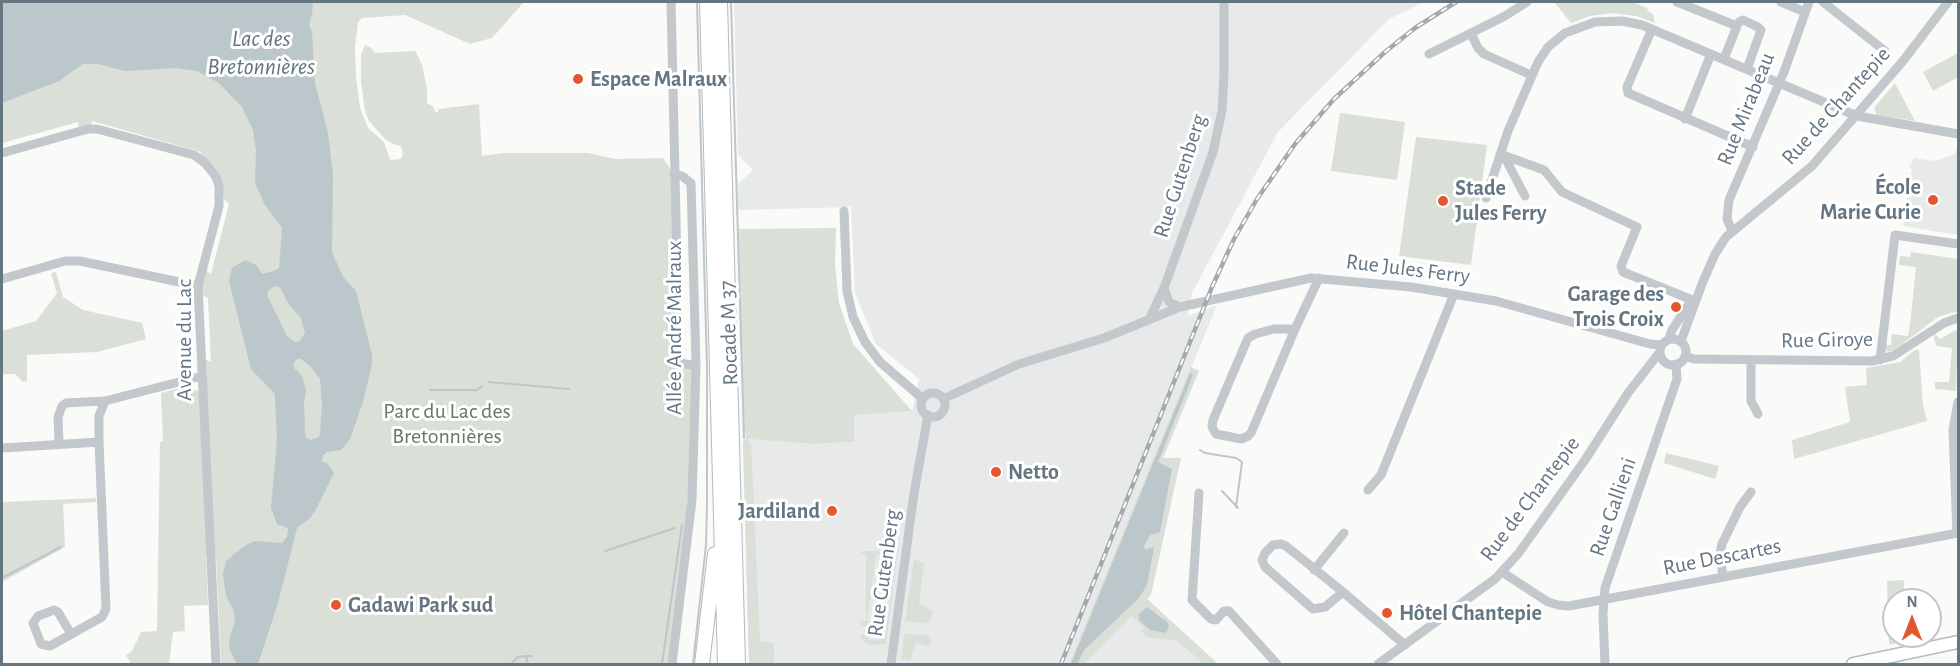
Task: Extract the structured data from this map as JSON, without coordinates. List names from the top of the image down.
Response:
{
  "streets": {
    "highway": ["Rocade M 37"],
    "street": [
      "Rue de Chantepie",
      "Rue Mirabeau",
      "Rue Gutenberg",
      "Rue Jules Ferry",
      "Allée André Malraux",
      "Avenue du Lac",
      "Rue Giroye",
      "Rue Gallieni",
      "Rue Descartes"
    ]
  },
  "crossings": [
    ["Rue de Chantepie", "Rue Mirabeau"],
    ["Rue de Chantepie", "Rue Jules Ferry"],
    ["Rue de Chantepie", "Rue Giroye"],
    ["Rue de Chantepie", "Rue Gallieni"],
    ["Rue de Chantepie", "Rue Descartes"],
    ["Rue Gutenberg", "Rue Jules Ferry"],
    ["Rue Jules Ferry", "Rue Giroye"],
    ["Rue Jules Ferry", "Rue Gallieni"],
    ["Rue Giroye", "Rue Gallieni"],
    ["Rue Gallieni", "Rue Descartes"]
  ],
  "water": ["Lac des Bretonnières"],
  "parks": ["Parc du Lac des Bretonnières"],
  "places": [
    "Espace Malraux",
    "École Marie Curie",
    "Stade Jules Ferry",
    "Garage des Trois Croix",
    "Netto",
    "Jardiland",
    "Gadawi Park sud",
    "Hôtel Chantepie"
  ],
  "north": "top"
}
